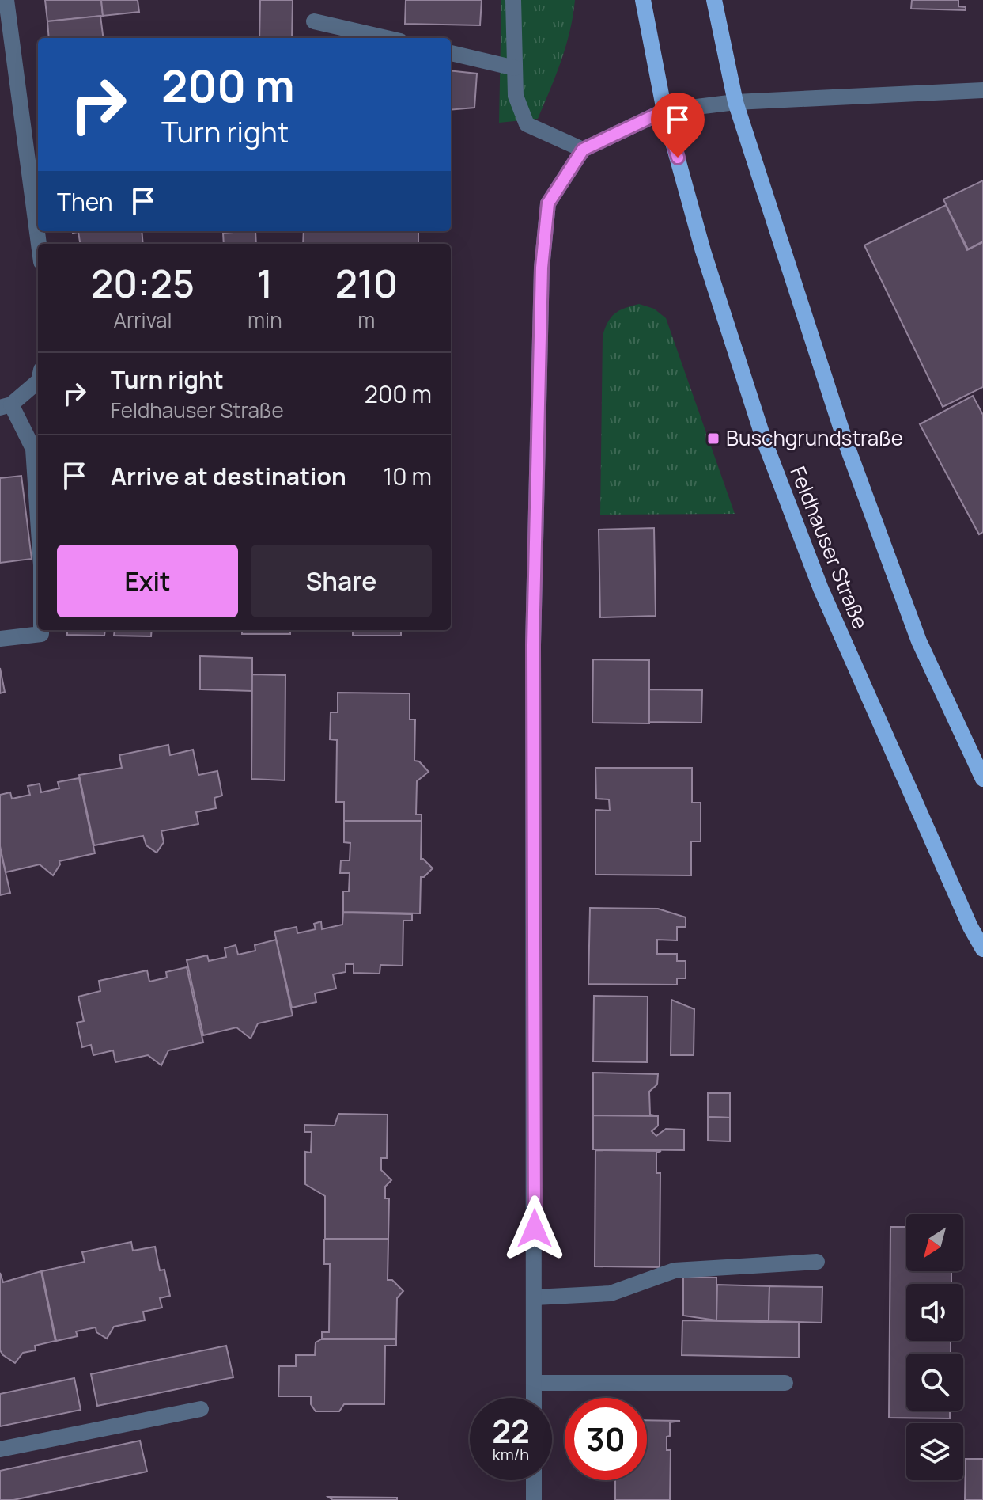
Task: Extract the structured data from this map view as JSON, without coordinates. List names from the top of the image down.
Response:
{
  "streets": {
    "main road": ["Feldhauser Straße"]
  },
  "places": {
    "transit": ["Buschgrundstraße"]
  },
  "north": "bottom left",
  "page": {
    "turn": ["200 m", "Turn right"],
    "then": "Then",
    "eta": [
      "20:25",
      "Arrival",
      "1",
      "min",
      "210",
      "m"
    ],
    "list": [
      {
        "name": "Turn right",
        "note": "Feldhauser Straße",
        "value": "200 m"
      },
      {
        "name": "Arrive at destination",
        "value": "10 m"
      }
    ],
    "buttons": ["Exit", "Share"],
    "speed": "22 km/h",
    "limit": "30"
  }
}
